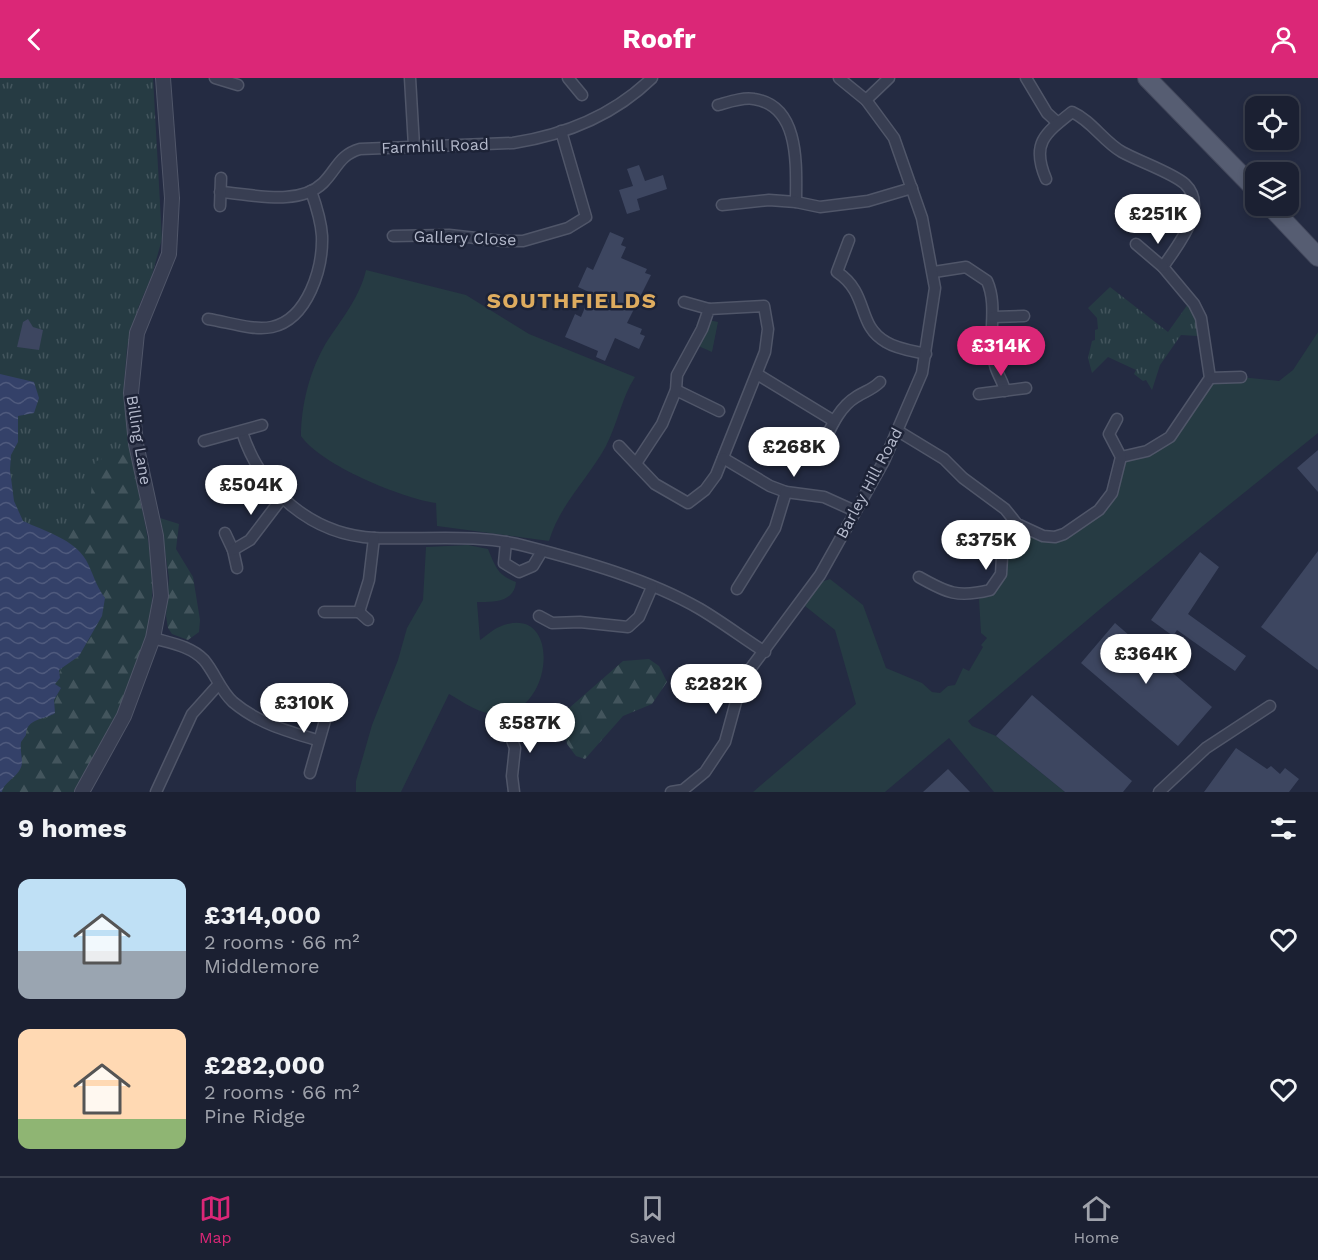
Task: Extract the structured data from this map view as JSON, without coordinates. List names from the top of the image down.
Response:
{
  "streets": {
    "street": [
      "Farmhill Road",
      "Gallery Close",
      "Billing Lane",
      "Barley Hill Road"
    ]
  },
  "crossings": [
    ["Farmhill Road", "Gallery Close"]
  ],
  "districts": ["SOUTHFIELDS"],
  "page": {
    "header": "Roofr",
    "price": [
      "£251K",
      "£314K",
      "£268K",
      "£504K",
      "£375K",
      "£364K",
      "£282K",
      "£310K",
      "£587K"
    ],
    "heading": "9 homes",
    "list": [
      {
        "name": "£314,000",
        "note": "2 rooms · 66 m² · Middlemore"
      },
      {
        "name": "£282,000",
        "note": "2 rooms · 66 m² · Pine Ridge"
      }
    ],
    "tabs": ["Map", "Saved", "Home"]
  }
}
